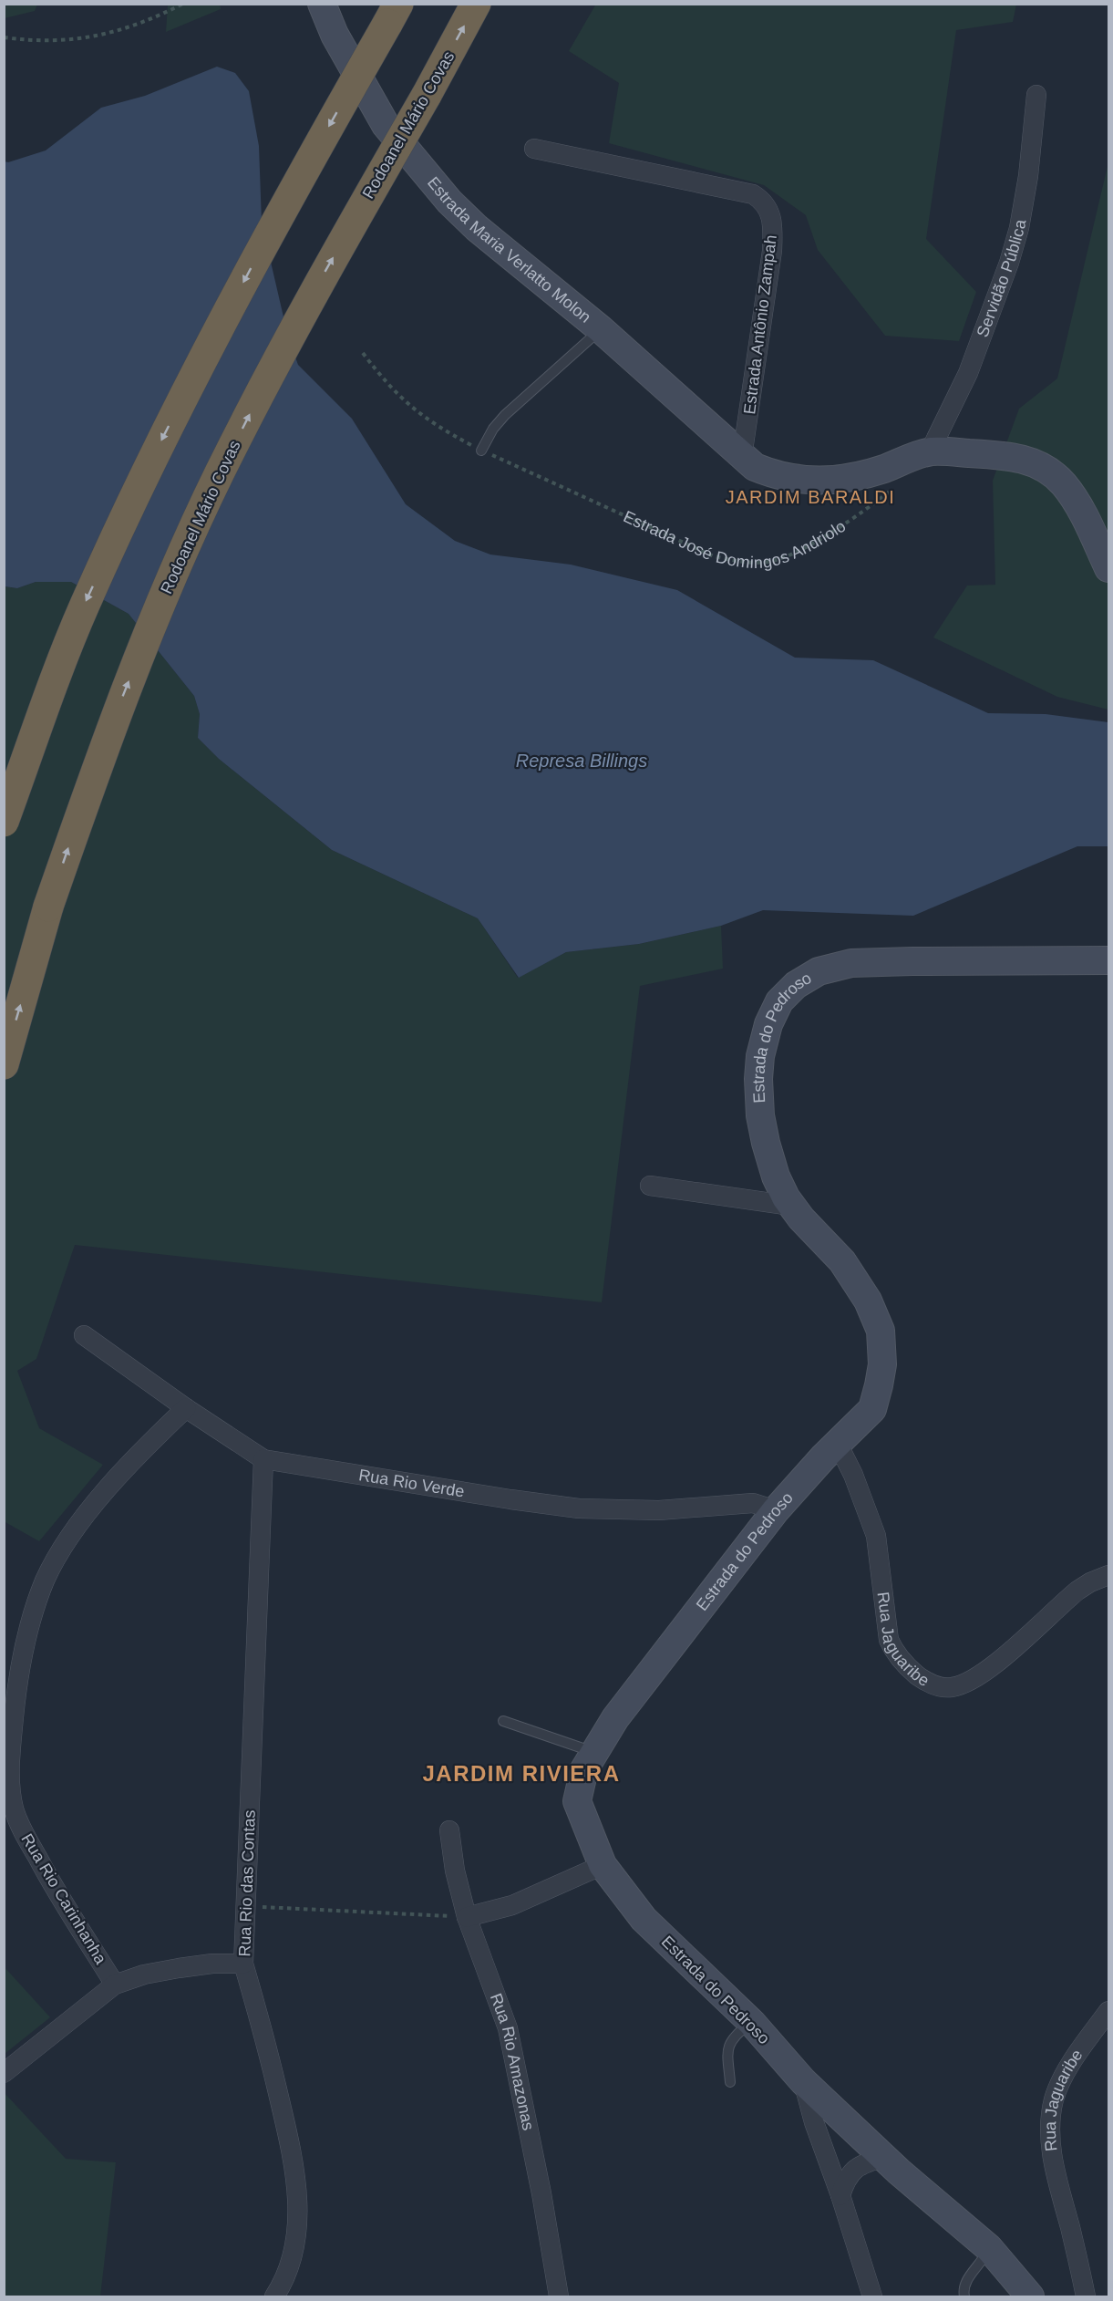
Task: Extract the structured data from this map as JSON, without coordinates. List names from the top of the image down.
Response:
{
  "streets": {
    "highway": ["Rodoanel Mário Covas"],
    "main road": ["Estrada Maria Verlatto Molon", "Estrada do Pedroso"],
    "street": [
      "Servidão Pública",
      "Estrada Antônio Zampah",
      "Rua Rio Verde",
      "Rua Jaguaribe",
      "Rua Rio das Contas",
      "Rua Rio Carinhanha",
      "Rua Rio Amazonas"
    ],
    "path": ["Estrada José Domingos Andriolo"]
  },
  "crossings": [
    ["Estrada Maria Verlatto Molon", "Estrada Antônio Zampah"],
    ["Estrada do Pedroso", "Rua Rio Verde"],
    ["Estrada do Pedroso", "Rua Jaguaribe"],
    ["Rua Rio Verde", "Rua Rio das Contas"],
    ["Rua Rio Verde", "Rua Rio Carinhanha"]
  ],
  "districts": ["JARDIM BARALDI", "JARDIM RIVIERA"],
  "water": ["Represa Billings"]
}
